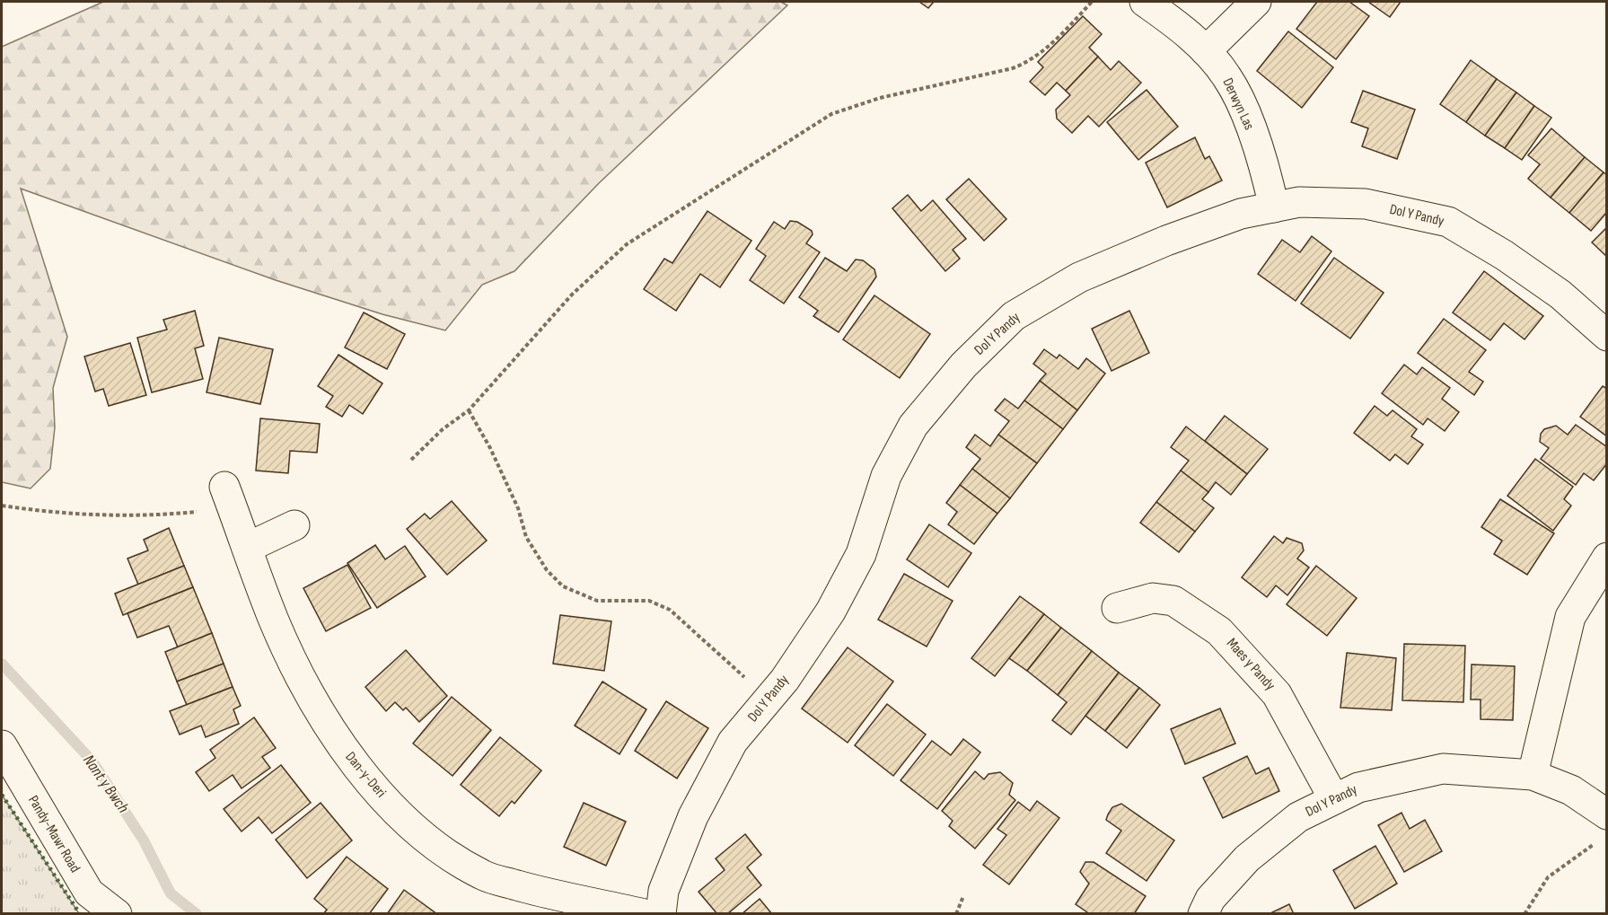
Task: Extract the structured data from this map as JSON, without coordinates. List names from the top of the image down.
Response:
{
  "streets": {
    "street": [
      "Derwyn Las",
      "Dol Y Pandy",
      "Maes y Pandy",
      "Dan-y-Deri",
      "Pandy-Mawr Road"
    ]
  },
  "crossings": [
    ["Derwyn Las", "Dol Y Pandy"],
    ["Dol Y Pandy", "Maes y Pandy"]
  ],
  "water": ["Nant y Bwch"]
}
